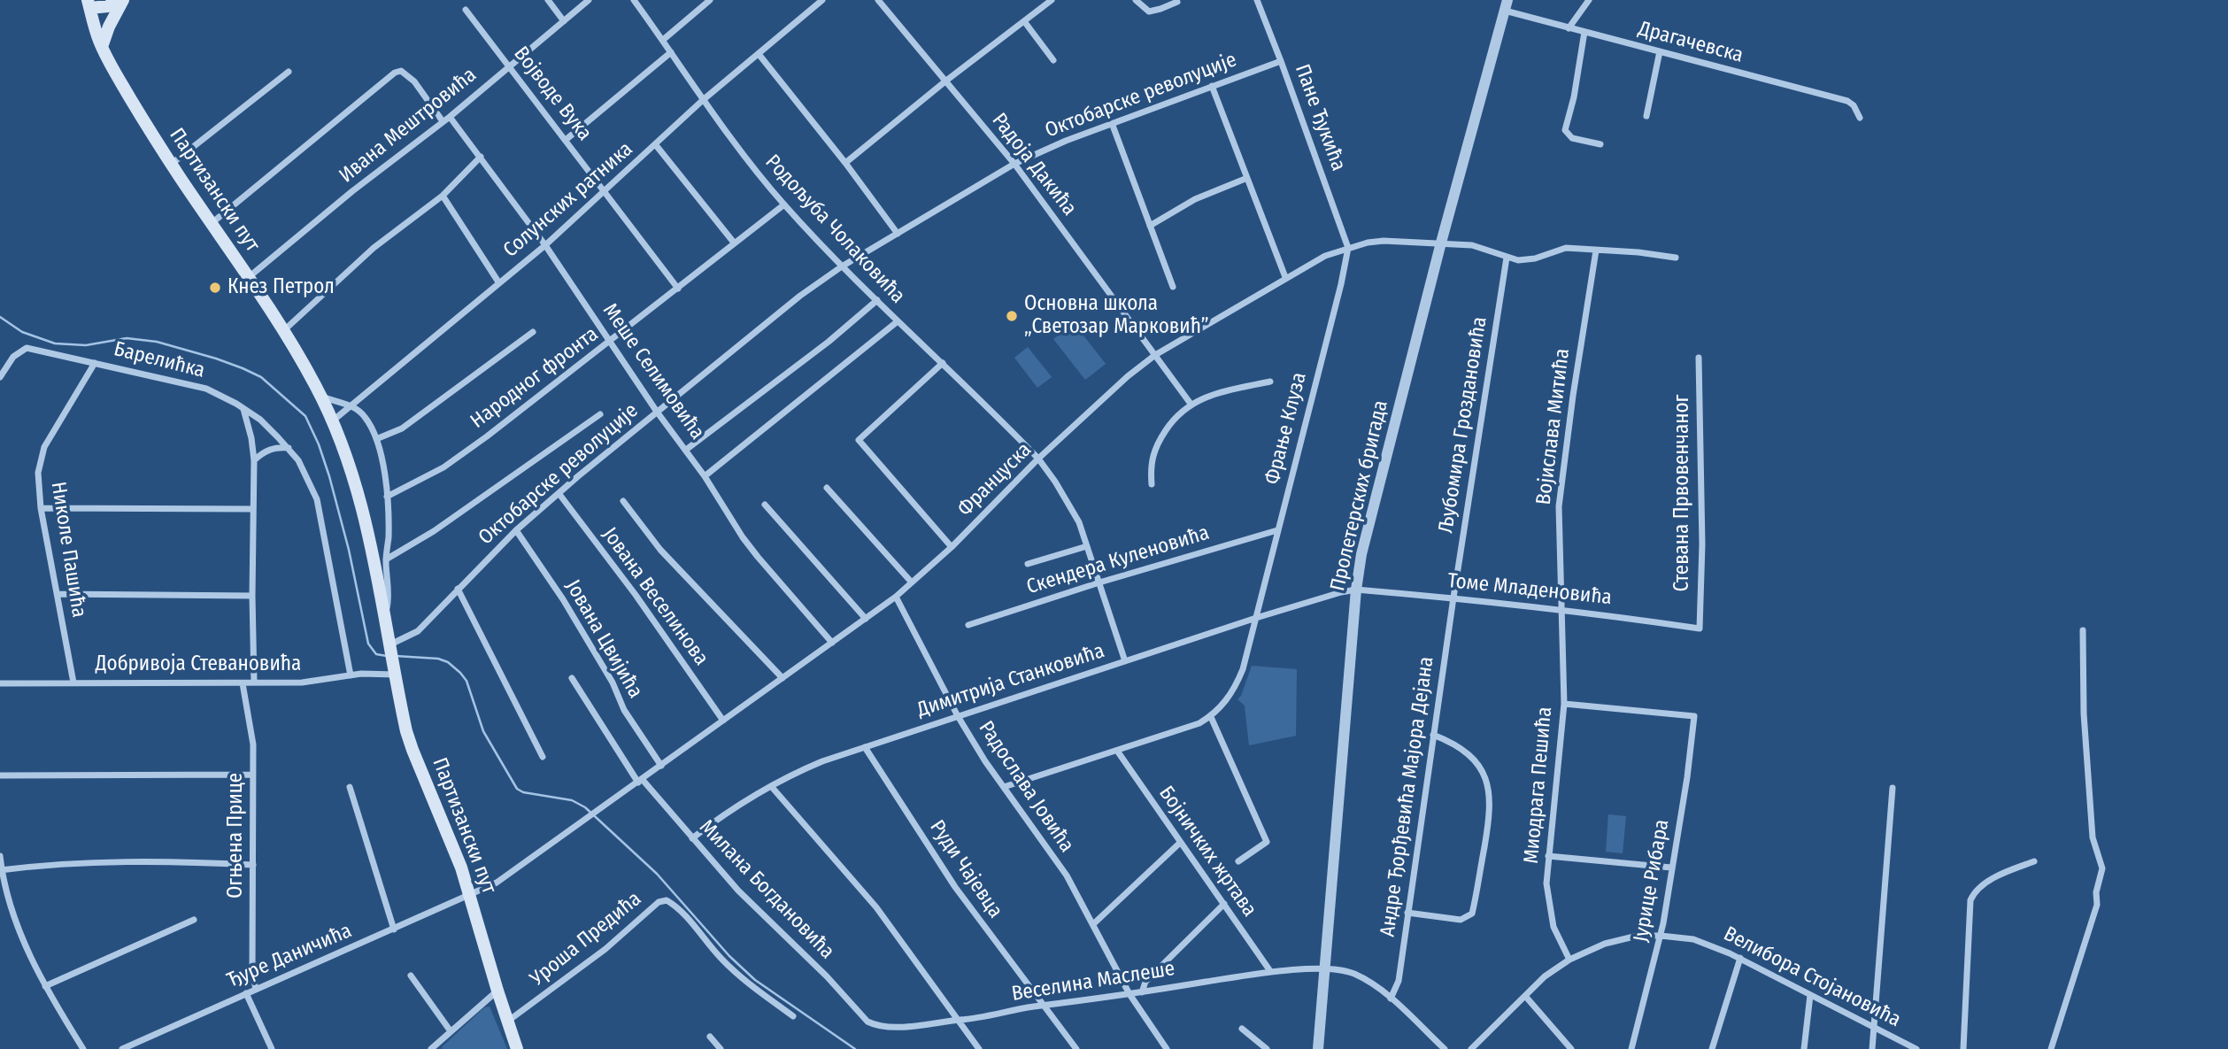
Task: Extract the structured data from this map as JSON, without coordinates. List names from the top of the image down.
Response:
{
  "streets": {
    "main road": ["Партизански пут"],
    "street": [
      "Драгачевска",
      "Војводе Вука",
      "Октобарске револуције",
      "Пане Ђукића",
      "Ивана Мештровића",
      "Радоја Дакића",
      "Солунских ратника",
      "Родољуба Чолаковића",
      "Барелићка",
      "Меше Селимовића",
      "Народног фронта",
      "Љубомира Гроздановића",
      "Војислава Митића",
      "Фрање Клуза",
      "Француска",
      "Стевана Првовенчаног",
      "Пролетерских бригада",
      "Николе Пашића",
      "Скендера Куленовића",
      "Томе Младеновића",
      "Јована Веселинова",
      "Јована Цвијића",
      "Добривоја Стевановића",
      "Димитрија Станковића",
      "Миодрага Пешића",
      "Радослава Јовића",
      "Андре Ђорђевића Мајора Дејана",
      "Огњена Прице",
      "Бојничких жртава",
      "Руди Чајевца",
      "Јурице Рибара",
      "Милана Богдановића",
      "Уроша Предића",
      "Ђуре Даничића",
      "Велибора Стојановића",
      "Веселина Маслеше"
    ]
  },
  "crossings": [
    ["Драгачевска", "Пролетерских бригада"],
    ["Војводе Вука", "Ивана Мештровића"],
    ["Војводе Вука", "Солунских ратника"],
    ["Војводе Вука", "Народног фронта"],
    ["Октобарске револуције", "Пане Ђукића"],
    ["Октобарске револуције", "Радоја Дакића"],
    ["Октобарске револуције", "Партизански пут"],
    ["Октобарске револуције", "Родољуба Чолаковића"],
    ["Октобарске револуције", "Меше Селимовића"],
    ["Октобарске револуције", "Јована Веселинова"],
    ["Октобарске револуције", "Јована Цвијића"],
    ["Пане Ђукића", "Фрање Клуза"],
    ["Пане Ђукића", "Француска"],
    ["Ивана Мештровића", "Партизански пут"],
    ["Ивана Мештровића", "Меше Селимовића"],
    ["Радоја Дакића", "Француска"],
    ["Партизански пут", "Солунских ратника"],
    ["Партизански пут", "Народног фронта"],
    ["Партизански пут", "Француска"],
    ["Партизански пут", "Добривоја Стевановића"],
    ["Партизански пут", "Уроша Предића"],
    ["Партизански пут", "Ђуре Даничића"],
    ["Солунских ратника", "Родољуба Чолаковића"],
    ["Солунских ратника", "Меше Селимовића"],
    ["Родољуба Чолаковића", "Народног фронта"],
    ["Родољуба Чолаковића", "Француска"],
    ["Родољуба Чолаковића", "Скендера Куленовића"],
    ["Родољуба Чолаковића", "Димитрија Станковића"],
    ["Барелићка", "Николе Пашића"],
    ["Барелићка", "Добривоја Стевановића"],
    ["Меше Селимовића", "Народног фронта"],
    ["Меше Селимовића", "Француска"],
    ["Љубомира Гроздановића", "Француска"],
    ["Љубомира Гроздановића", "Томе Младеновића"],
    ["Љубомира Гроздановића", "Андре Ђорђевића Мајора Дејана"],
    ["Војислава Митића", "Томе Младеновића"],
    ["Војислава Митића", "Миодрага Пешића"],
    ["Фрање Клуза", "Француска"],
    ["Фрање Клуза", "Скендера Куленовића"],
    ["Фрање Клуза", "Димитрија Станковића"],
    ["Француска", "Пролетерских бригада"],
    ["Француска", "Јована Веселинова"],
    ["Француска", "Јована Цвијића"],
    ["Француска", "Радослава Јовића"],
    ["Француска", "Милана Богдановића"],
    ["Француска", "Ђуре Даничића"],
    ["Стевана Првовенчаног", "Томе Младеновића"],
    ["Пролетерских бригада", "Томе Младеновића"],
    ["Пролетерских бригада", "Димитрија Станковића"],
    ["Пролетерских бригада", "Веселина Маслеше"],
    ["Николе Пашића", "Добривоја Стевановића"],
    ["Томе Младеновића", "Димитрија Станковића"],
    ["Томе Младеновића", "Миодрага Пешића"],
    ["Томе Младеновића", "Андре Ђорђевића Мајора Дејана"],
    ["Добривоја Стевановића", "Огњена Прице"],
    ["Димитрија Станковића", "Радослава Јовића"],
    ["Димитрија Станковића", "Руди Чајевца"],
    ["Димитрија Станковића", "Милана Богдановића"],
    ["Миодрага Пешића", "Јурице Рибара"],
    ["Миодрага Пешића", "Велибора Стојановића"],
    ["Радослава Јовића", "Веселина Маслеше"],
    ["Андре Ђорђевића Мајора Дејана", "Веселина Маслеше"],
    ["Огњена Прице", "Ђуре Даничића"],
    ["Бојничких жртава", "Веселина Маслеше"],
    ["Руди Чајевца", "Веселина Маслеше"],
    ["Јурице Рибара", "Велибора Стојановића"],
    ["Милана Богдановића", "Веселина Маслеше"]
  ],
  "places": ["Кнез Петрол", "Основна школа „Светозар Марковић”"]
}
